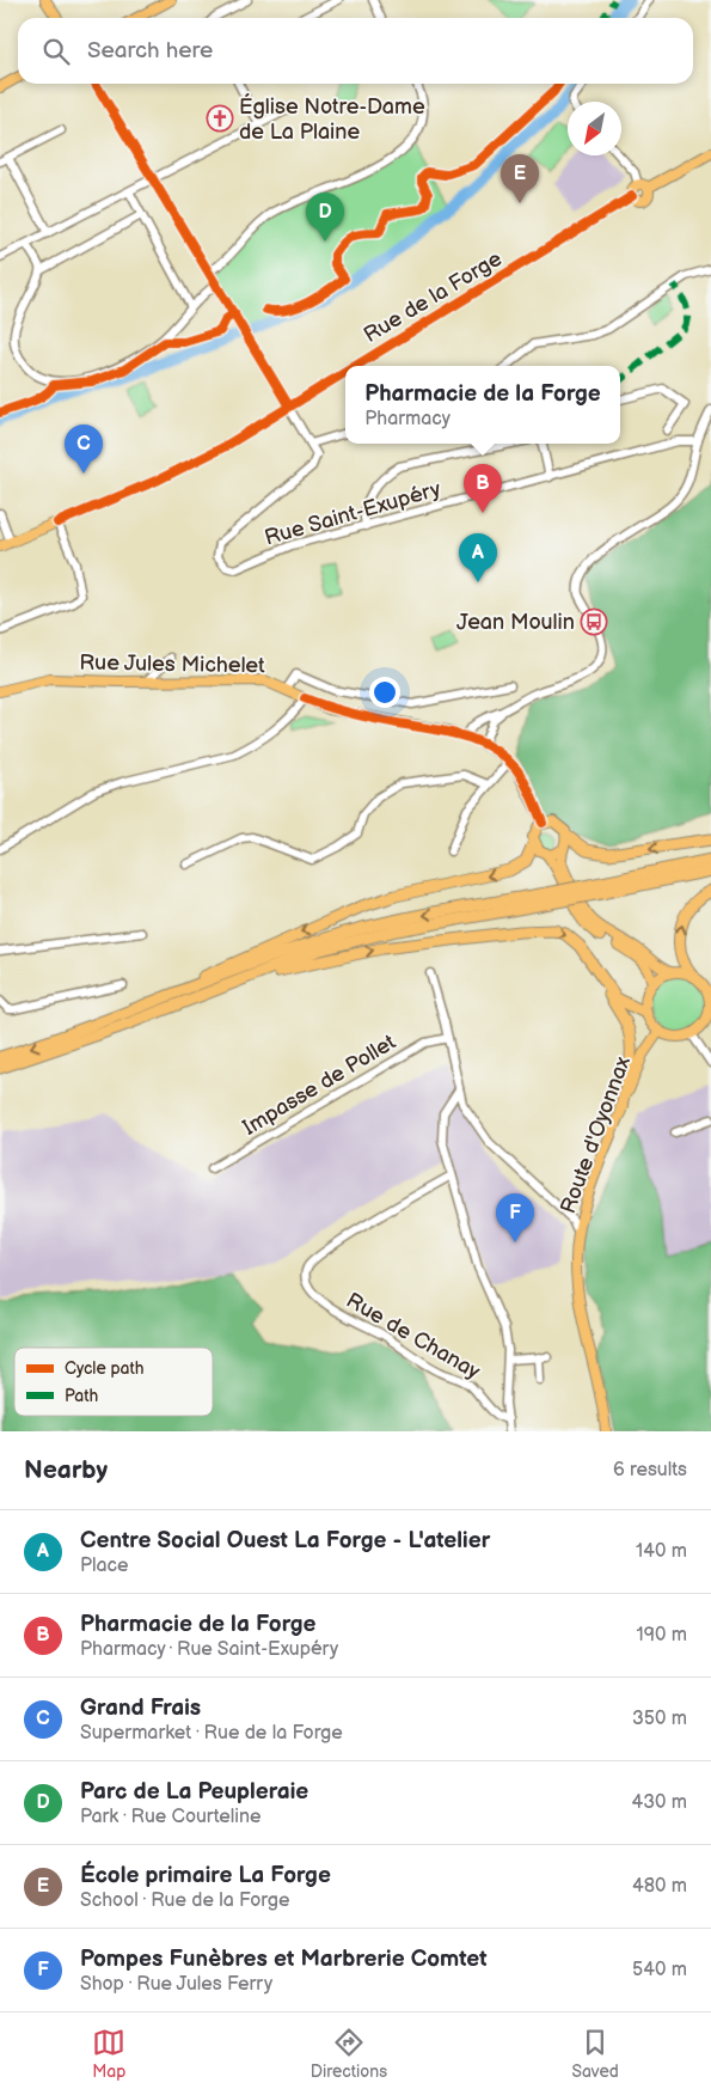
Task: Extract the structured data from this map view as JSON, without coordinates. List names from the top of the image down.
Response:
{
  "streets": {
    "main road": ["Rue de la Forge", "Rue Jules Michelet", "Route d'Oyonnax"],
    "street": ["Rue Saint-Exupéry", "Impasse de Pollet", "Rue de Chanay"]
  },
  "places": {
    "church": ["Église Notre-Dame de La Plaine"],
    "bus stop": ["Jean Moulin"]
  },
  "legend": ["Cycle path", "Path"],
  "north": "bottom left",
  "page": {
    "search": "Search here",
    "pins": [
      "E",
      "D",
      "C",
      "B",
      "A",
      "F"
    ],
    "popup": ["Pharmacie de la Forge", "Pharmacy"],
    "heading": ["Nearby", "6 results"],
    "list": [
      {
        "mark": "A",
        "name": "Centre Social Ouest La Forge - L'atelier",
        "note": "Place",
        "value": "140 m"
      },
      {
        "mark": "B",
        "name": "Pharmacie de la Forge",
        "note": "Pharmacy · Rue Saint-Exupéry",
        "value": "190 m"
      },
      {
        "mark": "C",
        "name": "Grand Frais",
        "note": "Supermarket · Rue de la Forge",
        "value": "350 m"
      },
      {
        "mark": "D",
        "name": "Parc de La Peupleraie",
        "note": "Park · Rue Courteline",
        "value": "430 m"
      },
      {
        "mark": "E",
        "name": "École primaire La Forge",
        "note": "School · Rue de la Forge",
        "value": "480 m"
      },
      {
        "mark": "F",
        "name": "Pompes Funèbres et Marbrerie Comtet",
        "note": "Shop · Rue Jules Ferry",
        "value": "540 m"
      }
    ],
    "nav": ["Map", "Directions", "Saved"]
  }
}
